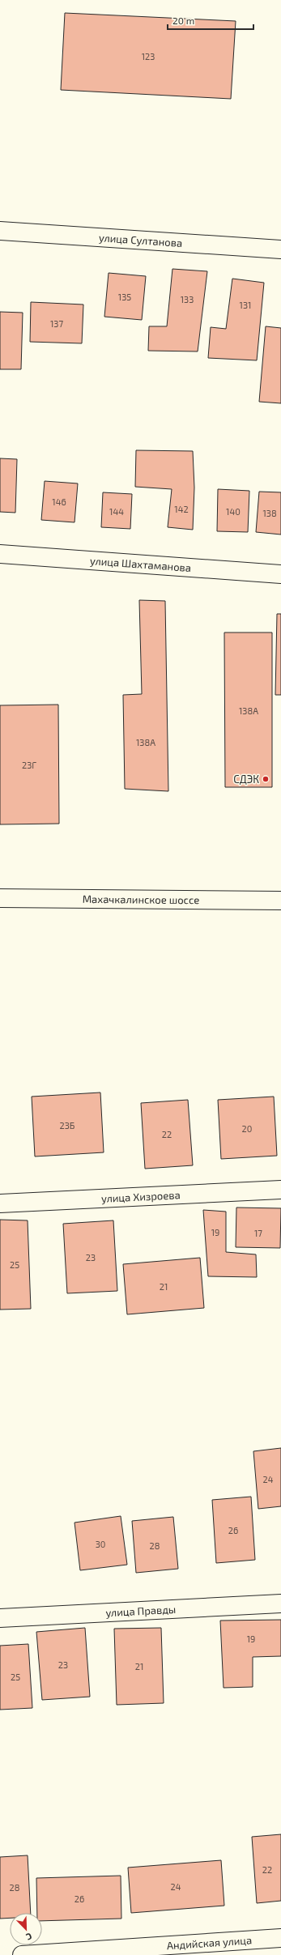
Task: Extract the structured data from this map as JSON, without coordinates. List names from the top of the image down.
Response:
{
  "streets": {
    "main road": [
      "улица Султанова",
      "улица Шахтаманова",
      "Махачкалинское шоссе",
      "улица Хизроева",
      "улица Правды",
      "Андийская улица"
    ]
  },
  "places": ["СДЭК"],
  "house_numbers": [
    "123",
    "135",
    "133",
    "131",
    "137",
    "146",
    "142",
    "144",
    "140",
    "138",
    "138А",
    "138А",
    "23Г",
    "23Б",
    "20",
    "22",
    "19",
    "17",
    "23",
    "25",
    "21",
    "24",
    "26",
    "30",
    "28",
    "19",
    "23",
    "21",
    "25",
    "22",
    "24",
    "28",
    "26"
  ],
  "scale_bar": "20 m",
  "north": "bottom right"
}
